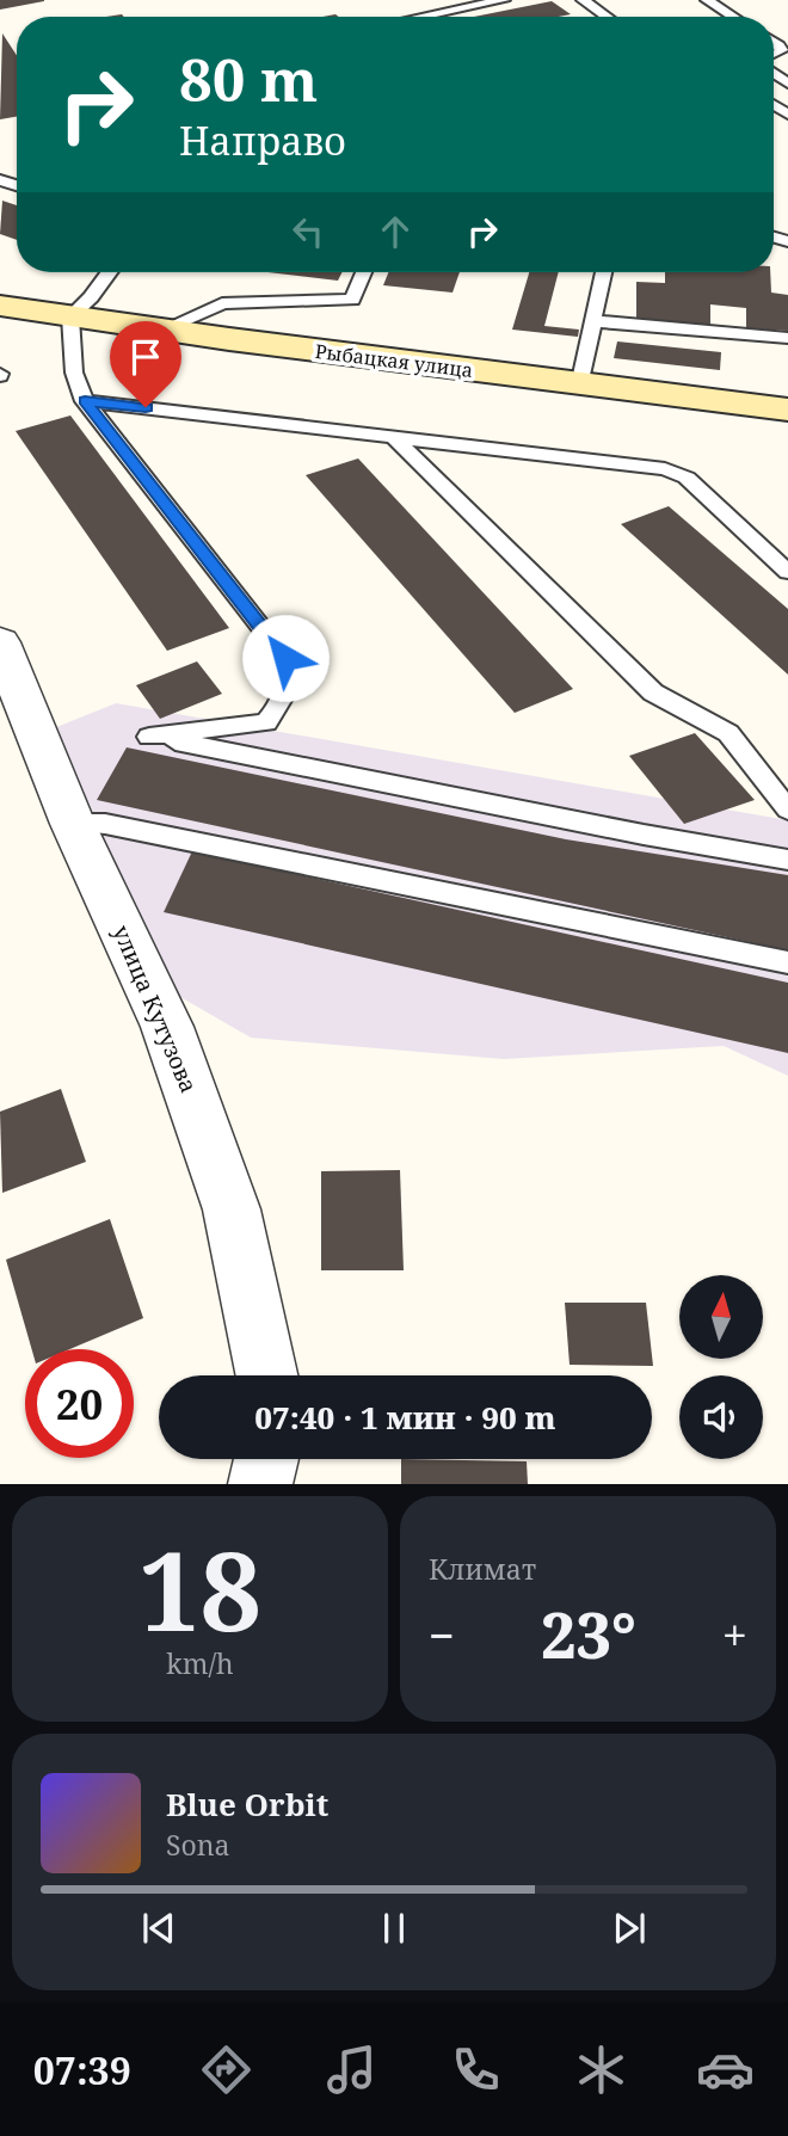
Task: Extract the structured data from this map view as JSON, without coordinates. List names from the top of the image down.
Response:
{
  "streets": {
    "main road": ["Рыбацкая улица"],
    "street": ["улица Кутузова"]
  },
  "north": "top",
  "page": {
    "turn": ["80 m", "Направо"],
    "limit": "20",
    "trip": "07:40 · 1 мин · 90 m",
    "tile": [
      ["18", "km/h"],
      "Климат"
    ],
    "heat": ["−", "23°", "+"],
    "song": ["Blue Orbit", "Sona"],
    "tabs": "07:39"
  }
}
